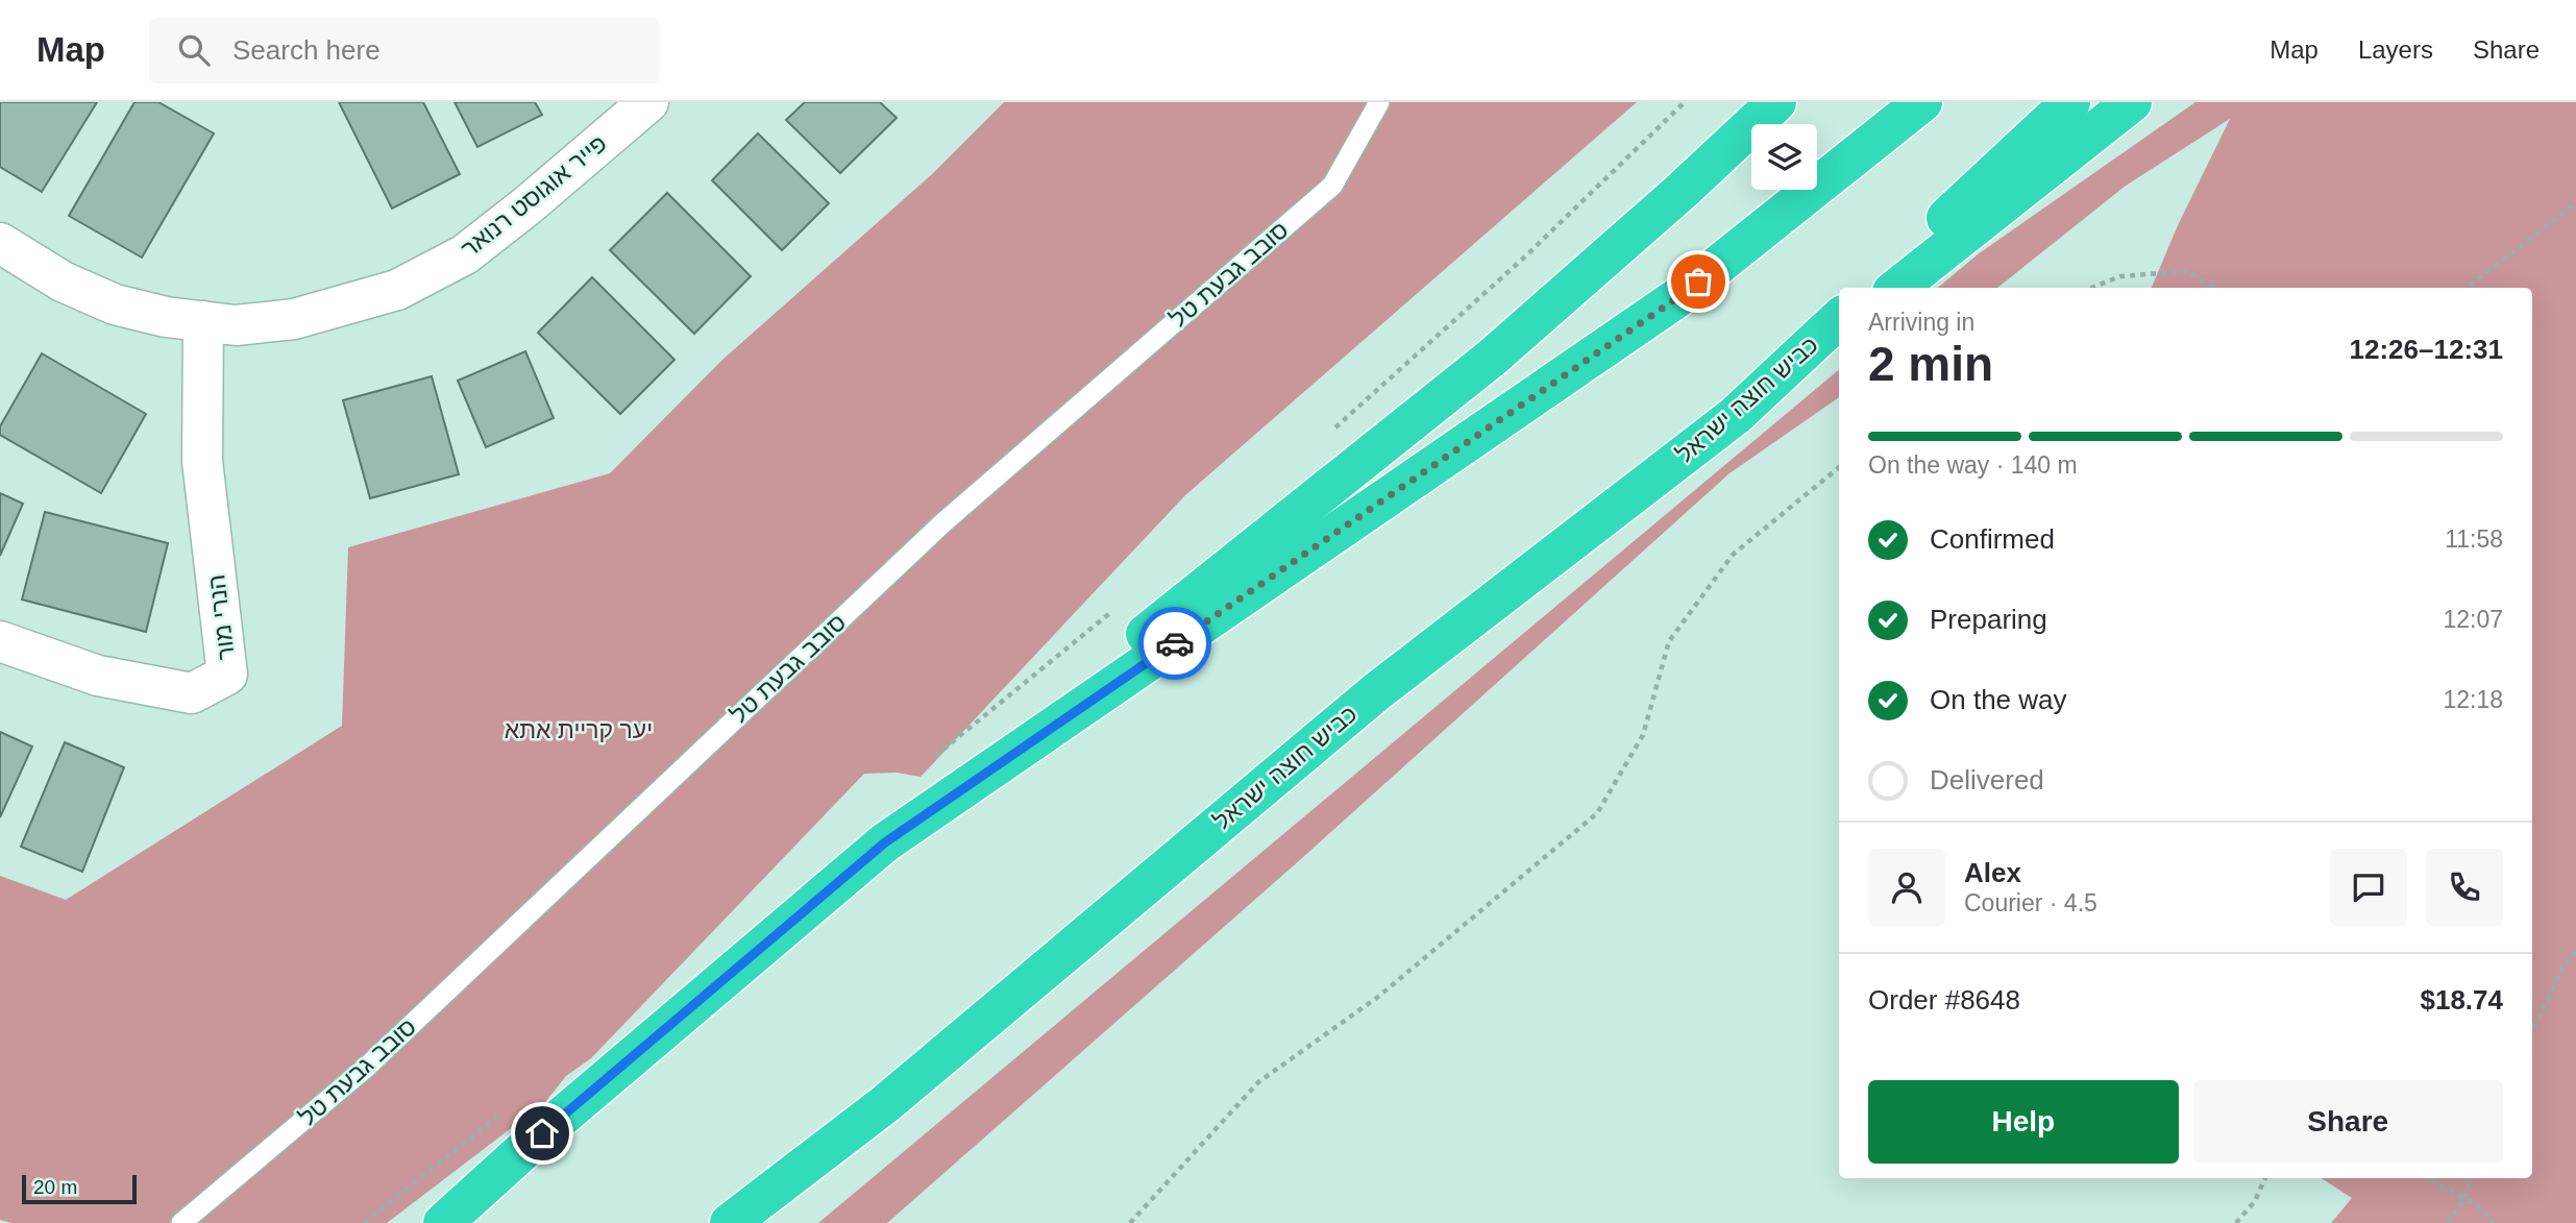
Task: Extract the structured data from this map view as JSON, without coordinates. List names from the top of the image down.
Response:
{
  "streets": {
    "highway": ["כביש חוצה ישראל"],
    "street": ["פייר אוגוסט רנואר", "הנרי מור"],
    "lane": ["סובב גבעת טל"]
  },
  "crossings": [
    ["פייר אוגוסט רנואר", "הנרי מור"]
  ],
  "parks": ["יער קריית אתא"],
  "scale_bar": "20 m",
  "page": {
    "header": "Map",
    "search": "Search here",
    "nav": ["Map", "Layers", "Share"],
    "heading": ["2 min", "Arriving in", "12:26–12:31"],
    "panel": [
      "Alex",
      "Courier · 4.5",
      "Order #8648",
      "$18.74"
    ],
    "bar": "On the way · 140 m",
    "list": [
      ["Confirmed", "11:58"],
      ["Preparing", "12:07"],
      ["On the way", "12:18"],
      "Delivered"
    ],
    "buttons": ["Help", "Share"],
    "scale": "20 m"
  }
}
